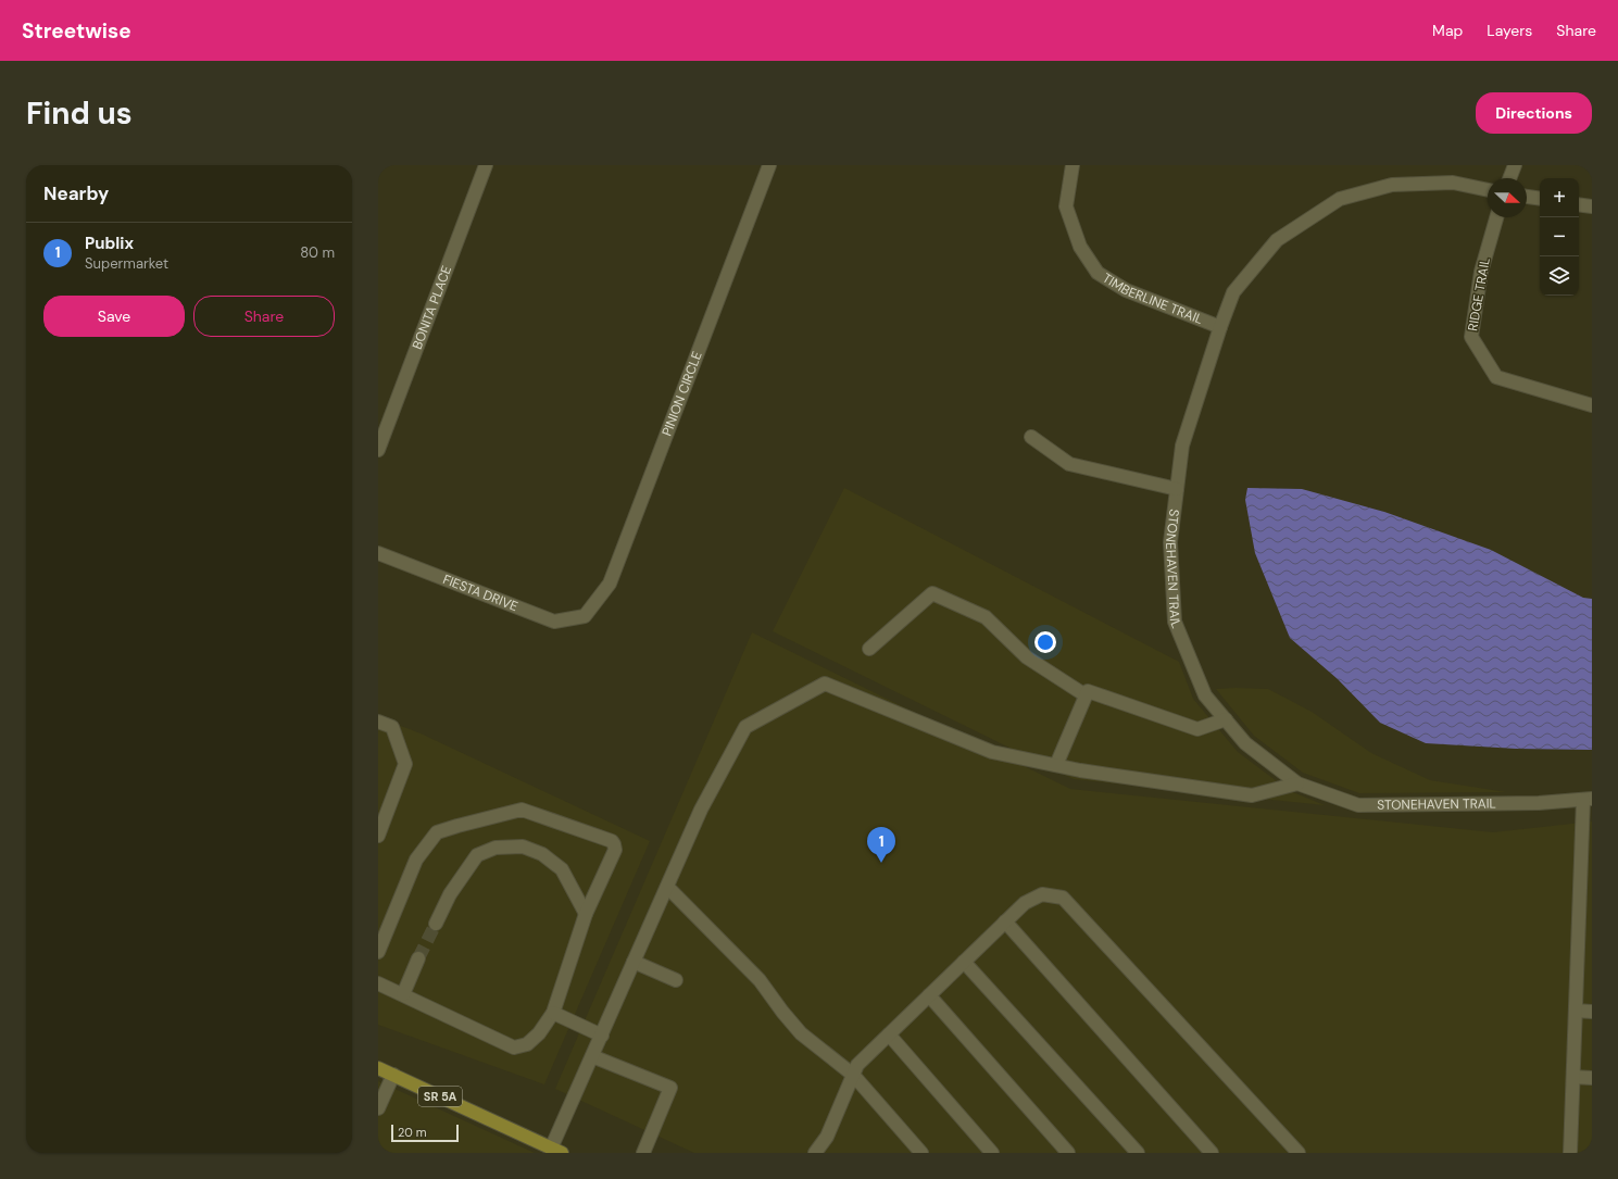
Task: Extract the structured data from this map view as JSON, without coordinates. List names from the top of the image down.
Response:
{
  "streets": {
    "main road": ["SR 5A"],
    "street": [
      "RIDGE TRAIL",
      "TIMBERLINE TRAIL",
      "BONITA PLACE",
      "PINION CIRCLE",
      "STONEHAVEN TRAIL",
      "FIESTA DRIVE"
    ]
  },
  "crossings": [
    ["TIMBERLINE TRAIL", "STONEHAVEN TRAIL"],
    ["PINION CIRCLE", "FIESTA DRIVE"]
  ],
  "scale_bar": "20 m",
  "north": "right",
  "page": {
    "header": "Streetwise",
    "nav": ["Map", "Layers", "Share"],
    "buttons": [
      "Directions",
      ["Save", "Share"]
    ],
    "title": "Find us",
    "heading": "Nearby",
    "map_buttons": ["+", "−"],
    "list": [
      {
        "mark": "1",
        "name": "Publix",
        "note": "Supermarket",
        "value": "80 m"
      }
    ],
    "pins": "1",
    "scale": "20 m"
  }
}
